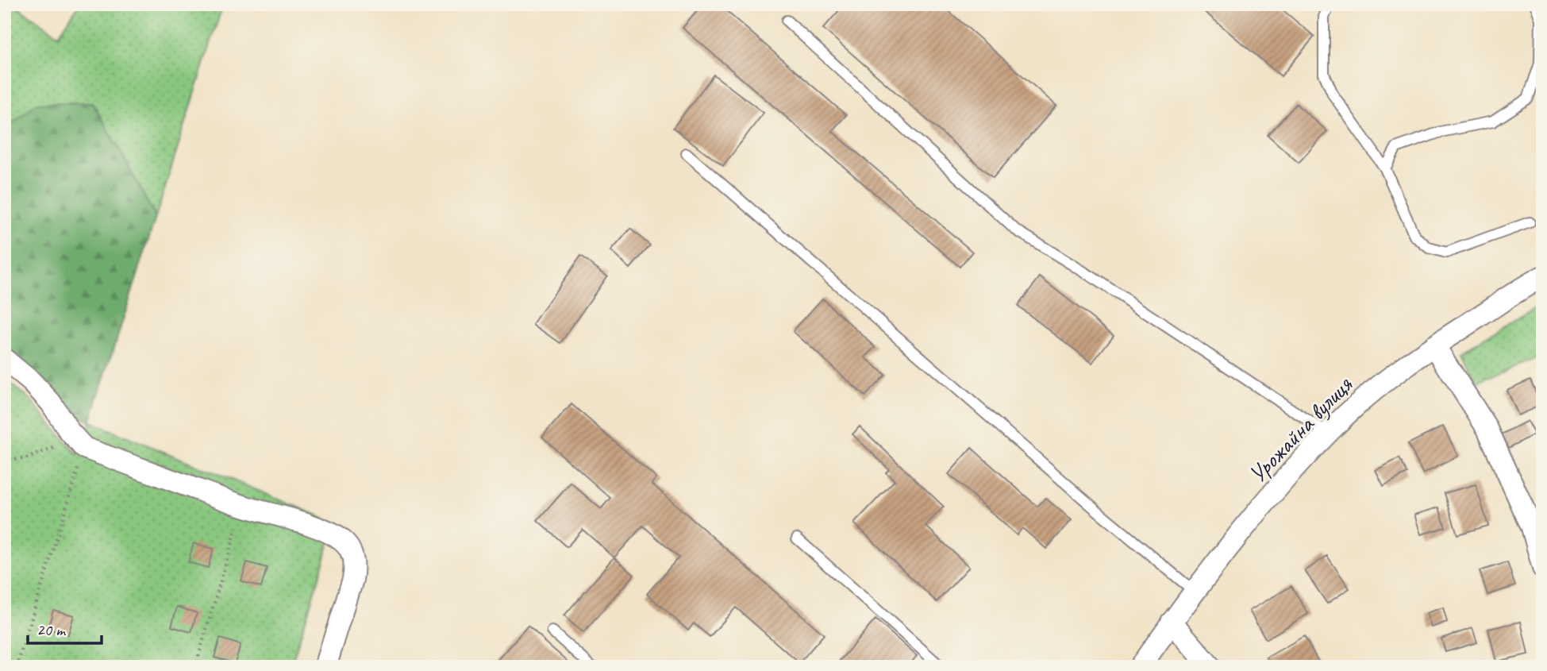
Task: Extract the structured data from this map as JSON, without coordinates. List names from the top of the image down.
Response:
{
  "streets": {
    "street": ["Урожайна вулиця"]
  },
  "scale_bar": "20 m"
}
